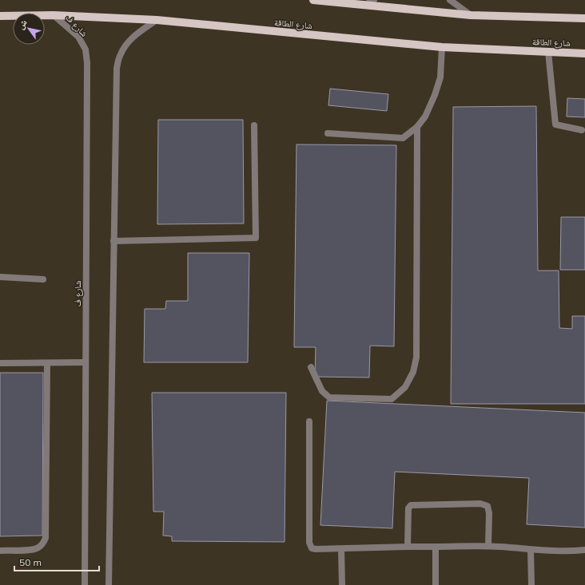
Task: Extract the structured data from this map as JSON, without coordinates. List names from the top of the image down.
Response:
{
  "streets": {
    "main road": ["شارع الطاقة"],
    "street": ["شارع ف"]
  },
  "crossings": [
    ["شارع الطاقة", "شارع ف"]
  ],
  "scale_bar": "50 m",
  "north": "top left"
}
